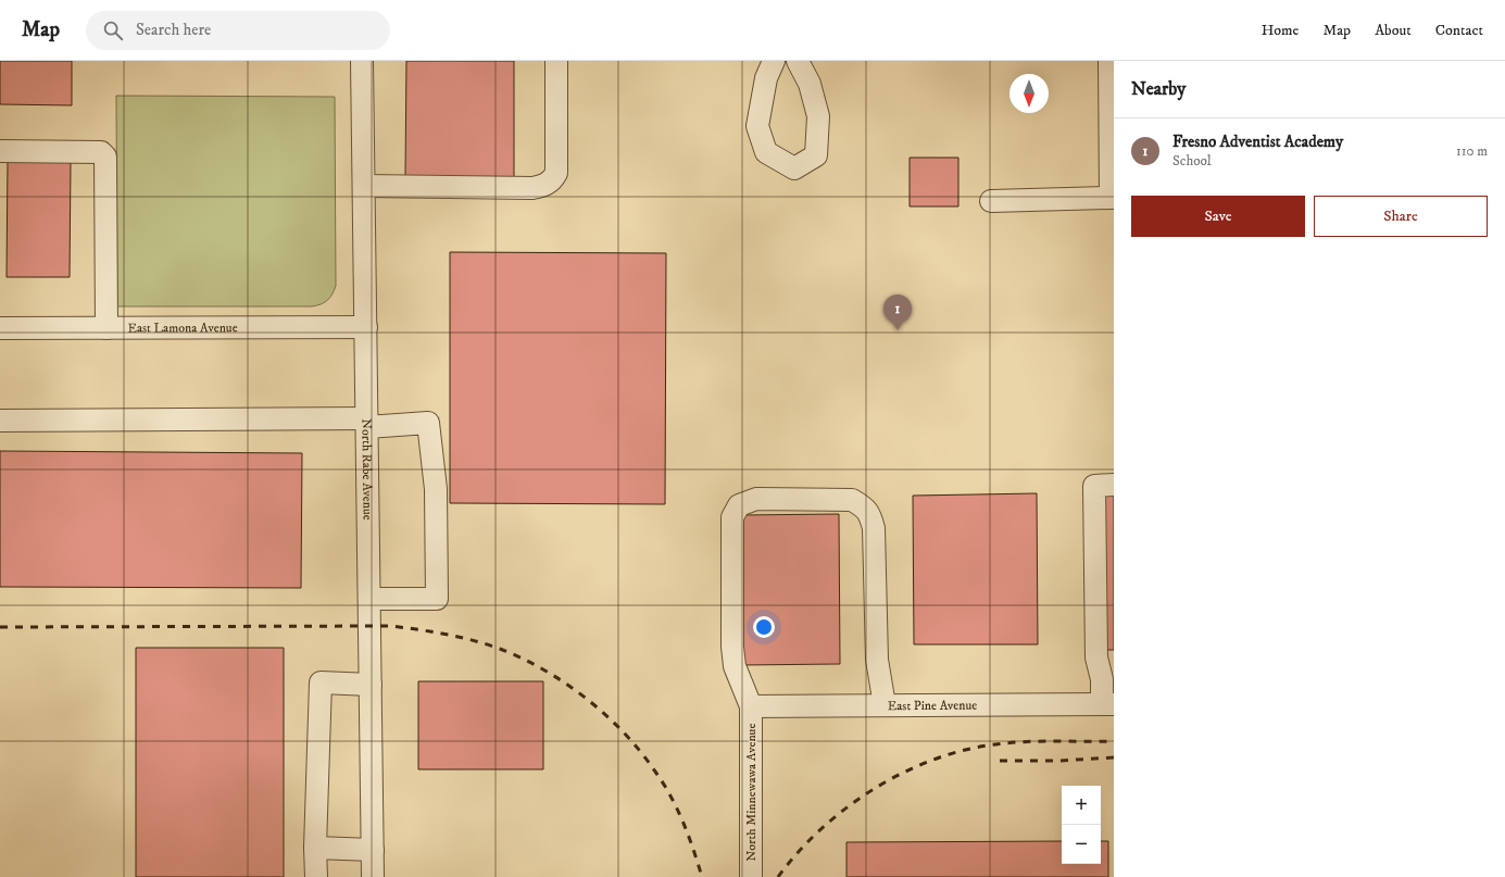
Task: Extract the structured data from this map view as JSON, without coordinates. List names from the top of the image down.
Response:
{
  "streets": {
    "street": [
      "East Lamona Avenue",
      "North Rabe Avenue",
      "East Pine Avenue",
      "North Minnewawa Avenue"
    ]
  },
  "crossings": [
    ["East Lamona Avenue", "North Rabe Avenue"],
    ["East Pine Avenue", "North Minnewawa Avenue"]
  ],
  "north": "bottom",
  "page": {
    "header": "Map",
    "search": "Search here",
    "nav": [
      "Home",
      "Map",
      "About",
      "Contact"
    ],
    "heading": "Nearby",
    "list": [
      {
        "mark": "1",
        "name": "Fresno Adventist Academy",
        "note": "School",
        "value": "110 m"
      }
    ],
    "buttons": ["Save", "Share"],
    "pins": "1",
    "map_buttons": ["+", "−"]
  }
}
